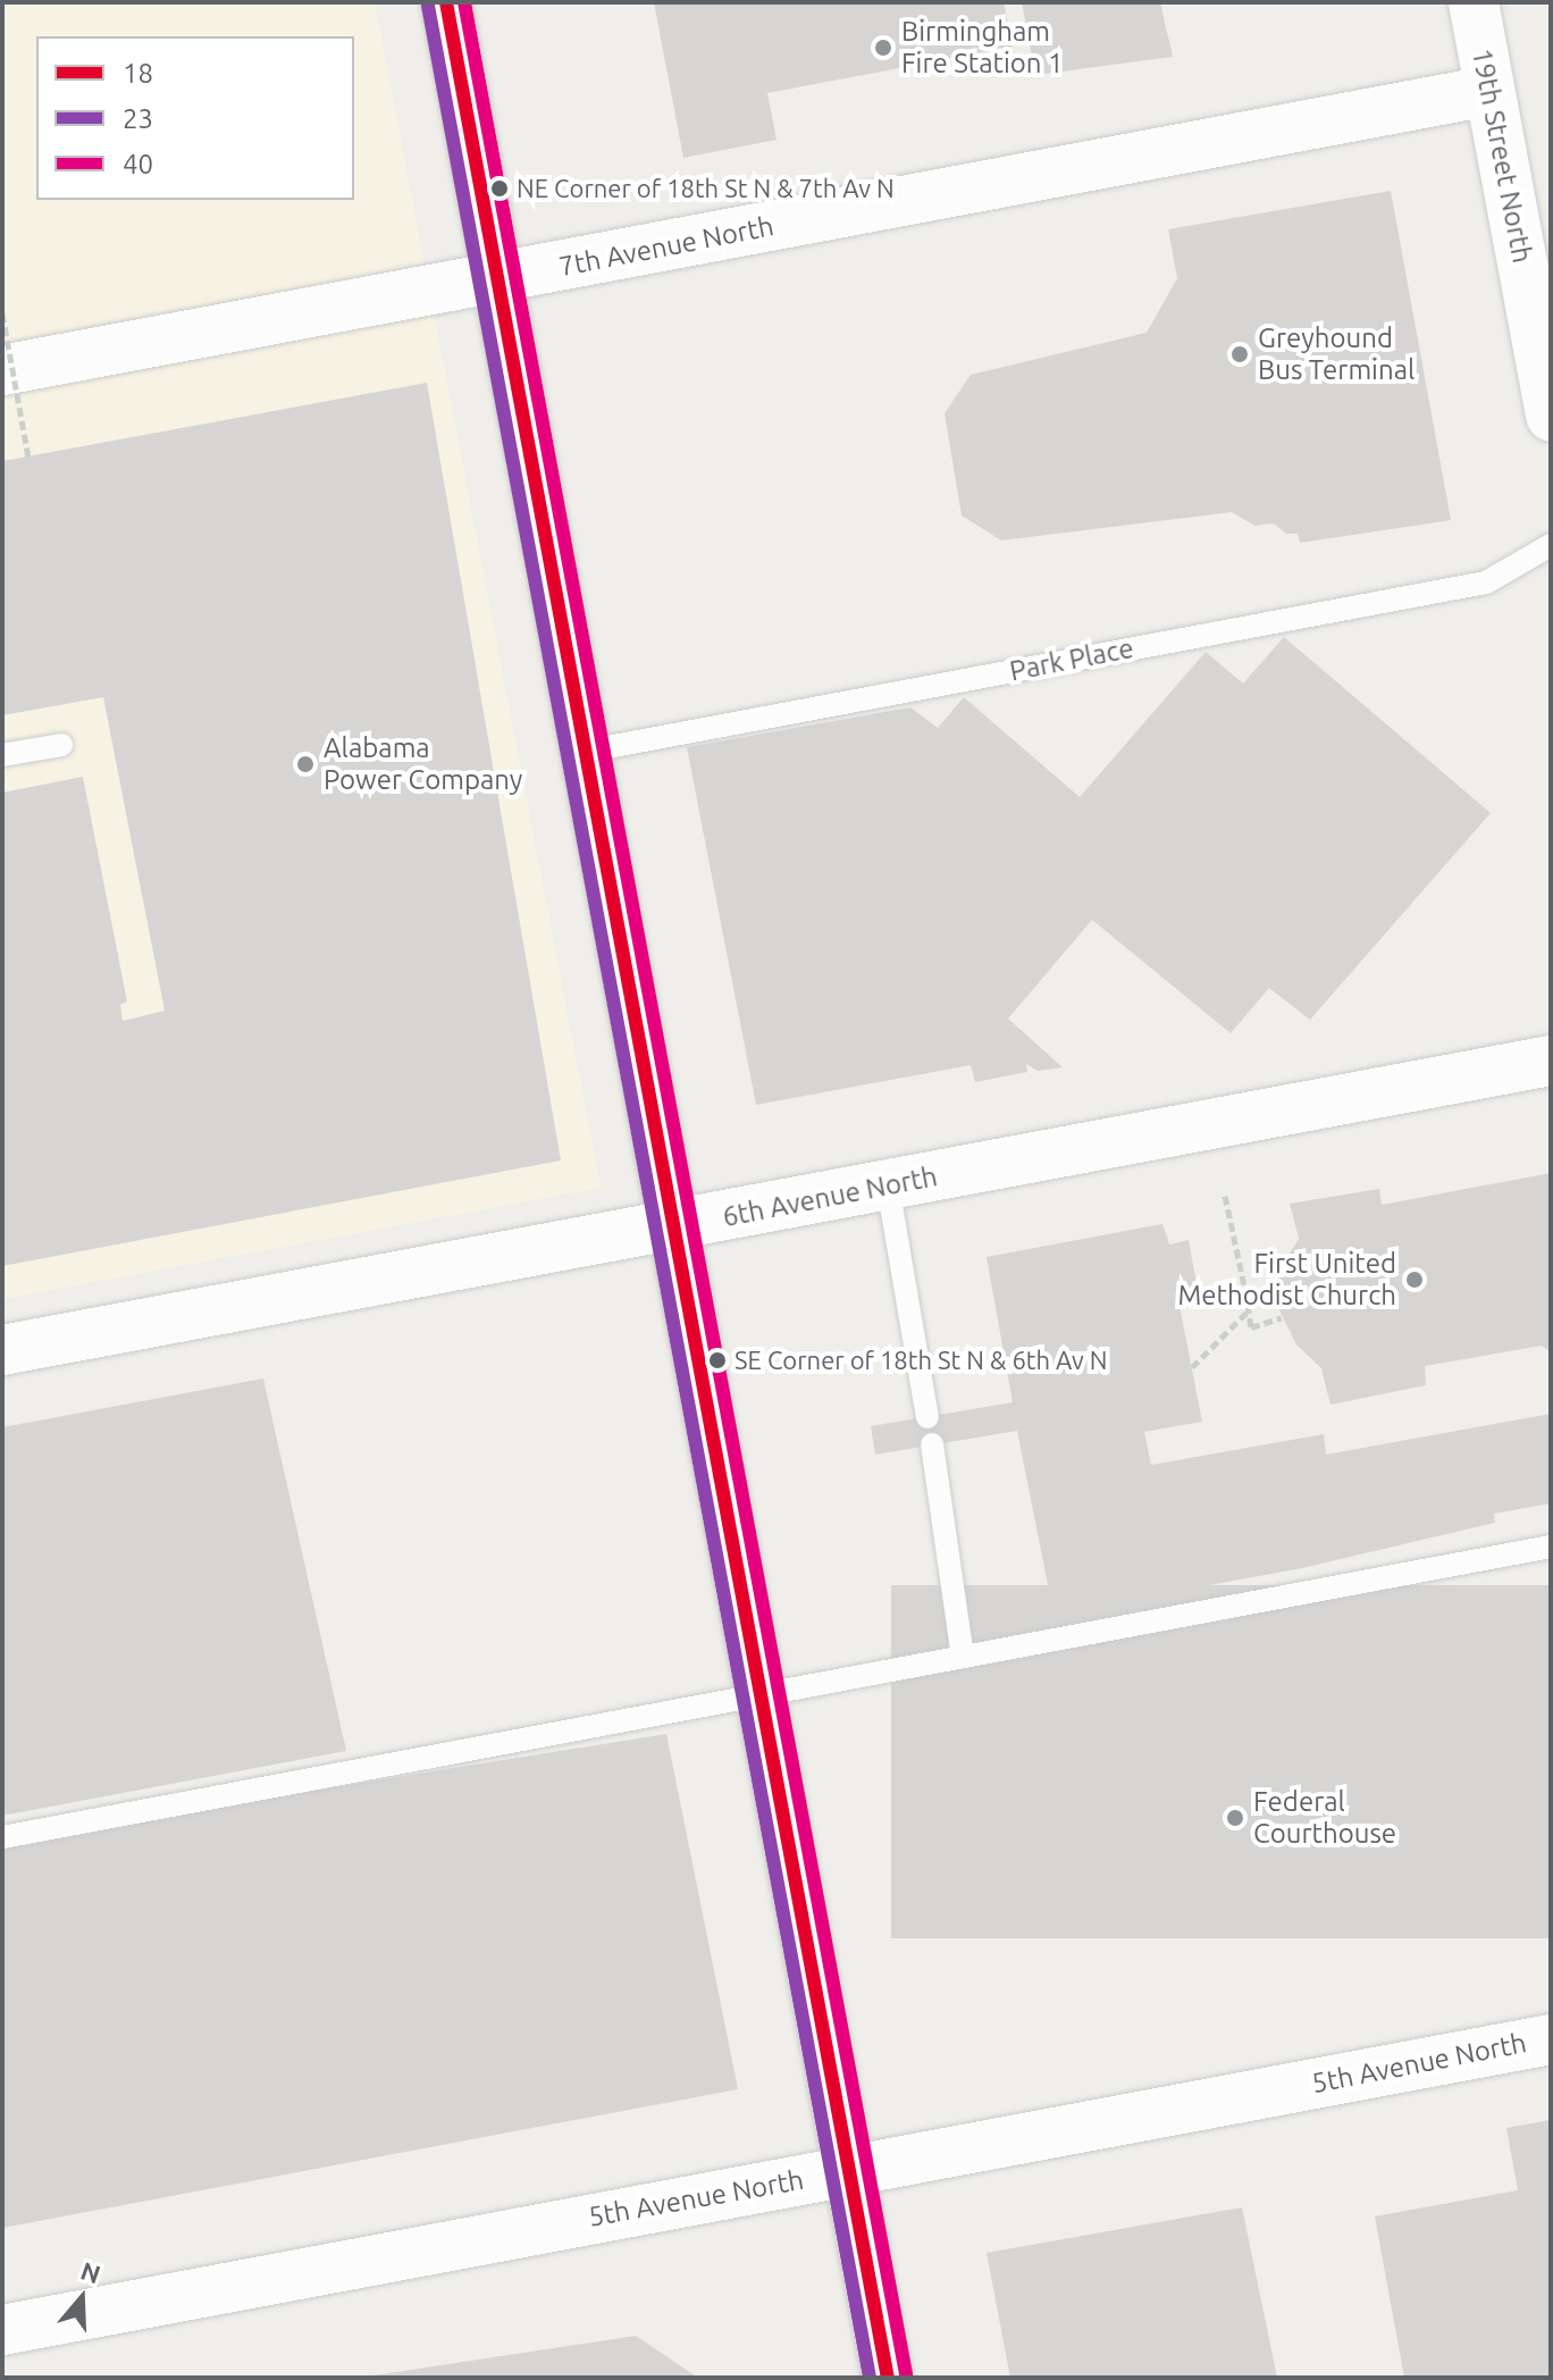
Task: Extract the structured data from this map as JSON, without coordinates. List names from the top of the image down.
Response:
{
  "streets": {
    "street": [
      "19th Street North",
      "7th Avenue North",
      "6th Avenue North",
      "5th Avenue North"
    ],
    "lane": ["Park Place"]
  },
  "crossings": [
    ["19th Street North", "7th Avenue North"]
  ],
  "places": [
    "Birmingham Fire Station 1",
    "NE Corner of 18th St N & 7th Av N",
    "Greyhound Bus Terminal",
    "Alabama Power Company",
    "First United Methodist Church",
    "SE Corner of 18th St N & 6th Av N",
    "Federal Courthouse"
  ],
  "lines": ["transit line 18", "transit line 40", "transit line 23"],
  "legend": ["18", "23", "40"],
  "north": "top"
}
